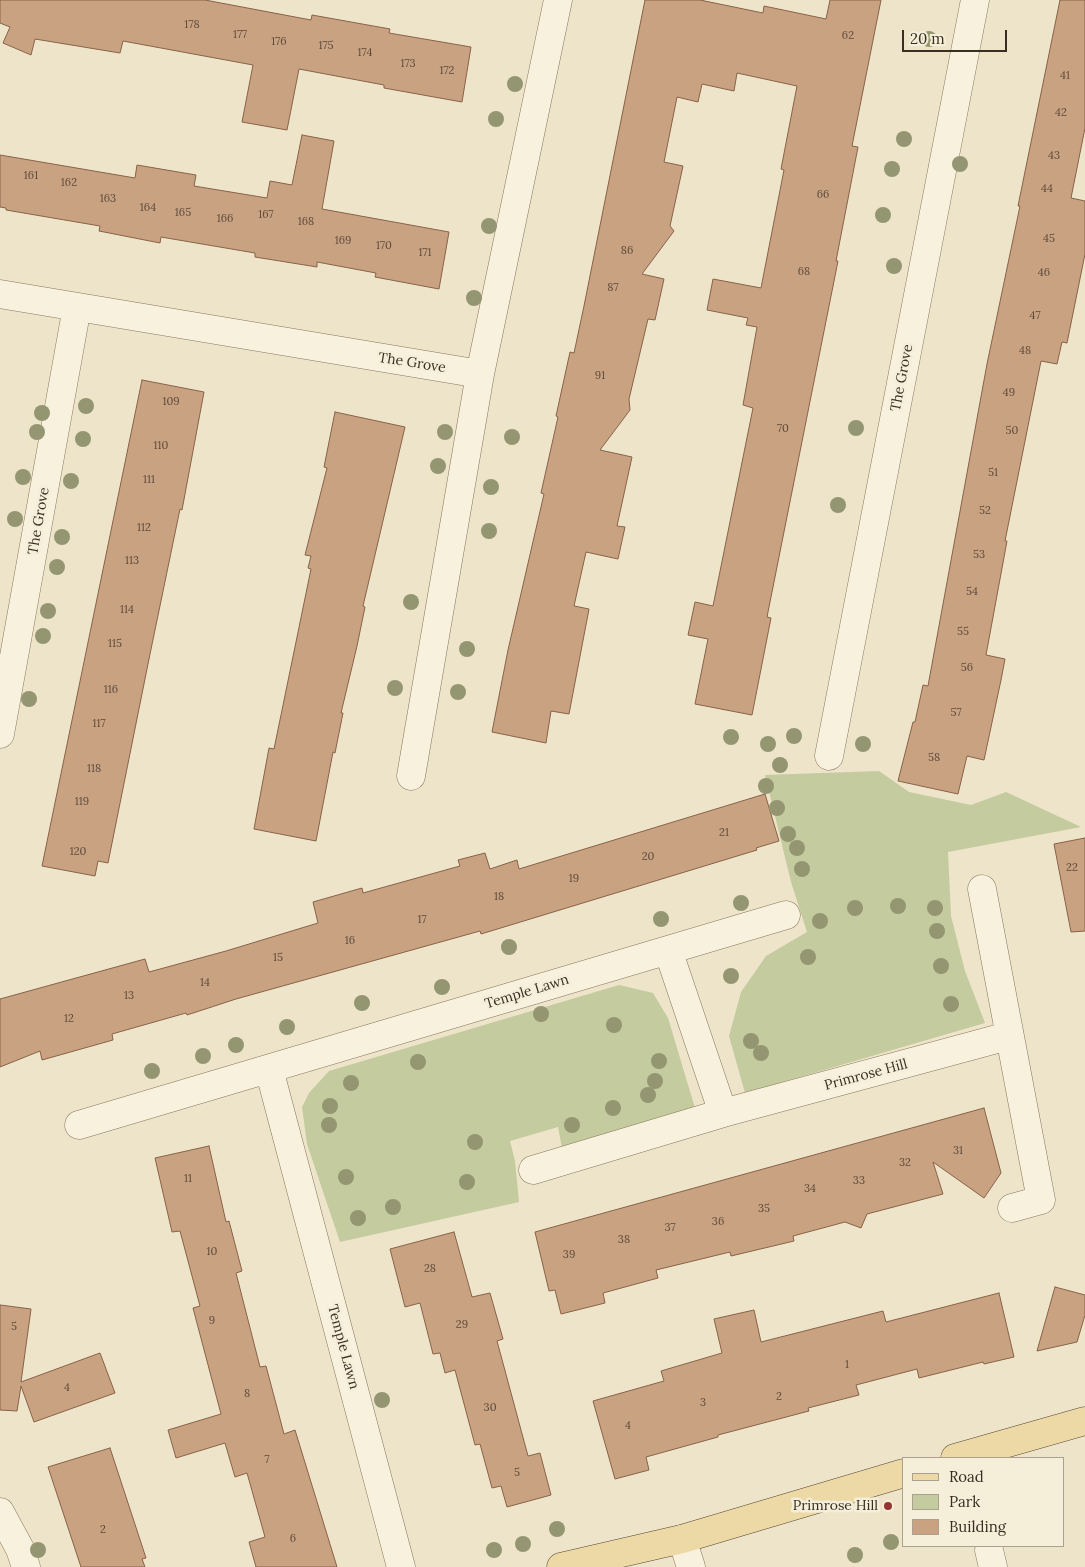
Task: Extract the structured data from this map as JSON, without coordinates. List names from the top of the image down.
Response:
{
  "streets": {
    "street": ["The Grove", "Temple Lawn", "Primrose Hill"]
  },
  "places": ["Primrose Hill"],
  "house_numbers": [
    "178",
    "177",
    "62",
    "176",
    "175",
    "174",
    "173",
    "172",
    "41",
    "42",
    "43",
    "161",
    "162",
    "44",
    "66",
    "163",
    "164",
    "165",
    "167",
    "166",
    "168",
    "45",
    "169",
    "170",
    "86",
    "171",
    "68",
    "46",
    "87",
    "47",
    "48",
    "91",
    "49",
    "109",
    "70",
    "50",
    "110",
    "51",
    "111",
    "52",
    "112",
    "53",
    "113",
    "54",
    "114",
    "55",
    "115",
    "56",
    "116",
    "57",
    "117",
    "58",
    "118",
    "119",
    "21",
    "120",
    "20",
    "22",
    "19",
    "18",
    "17",
    "16",
    "15",
    "14",
    "13",
    "12",
    "31",
    "32",
    "11",
    "33",
    "34",
    "35",
    "36",
    "37",
    "38",
    "10",
    "39",
    "28",
    "9",
    "29",
    "5",
    "1",
    "4",
    "8",
    "2",
    "3",
    "30",
    "4",
    "7",
    "5",
    "2",
    "6"
  ],
  "legend": ["Road", "Park", "Building"],
  "scale_bar": "20 m"
}
